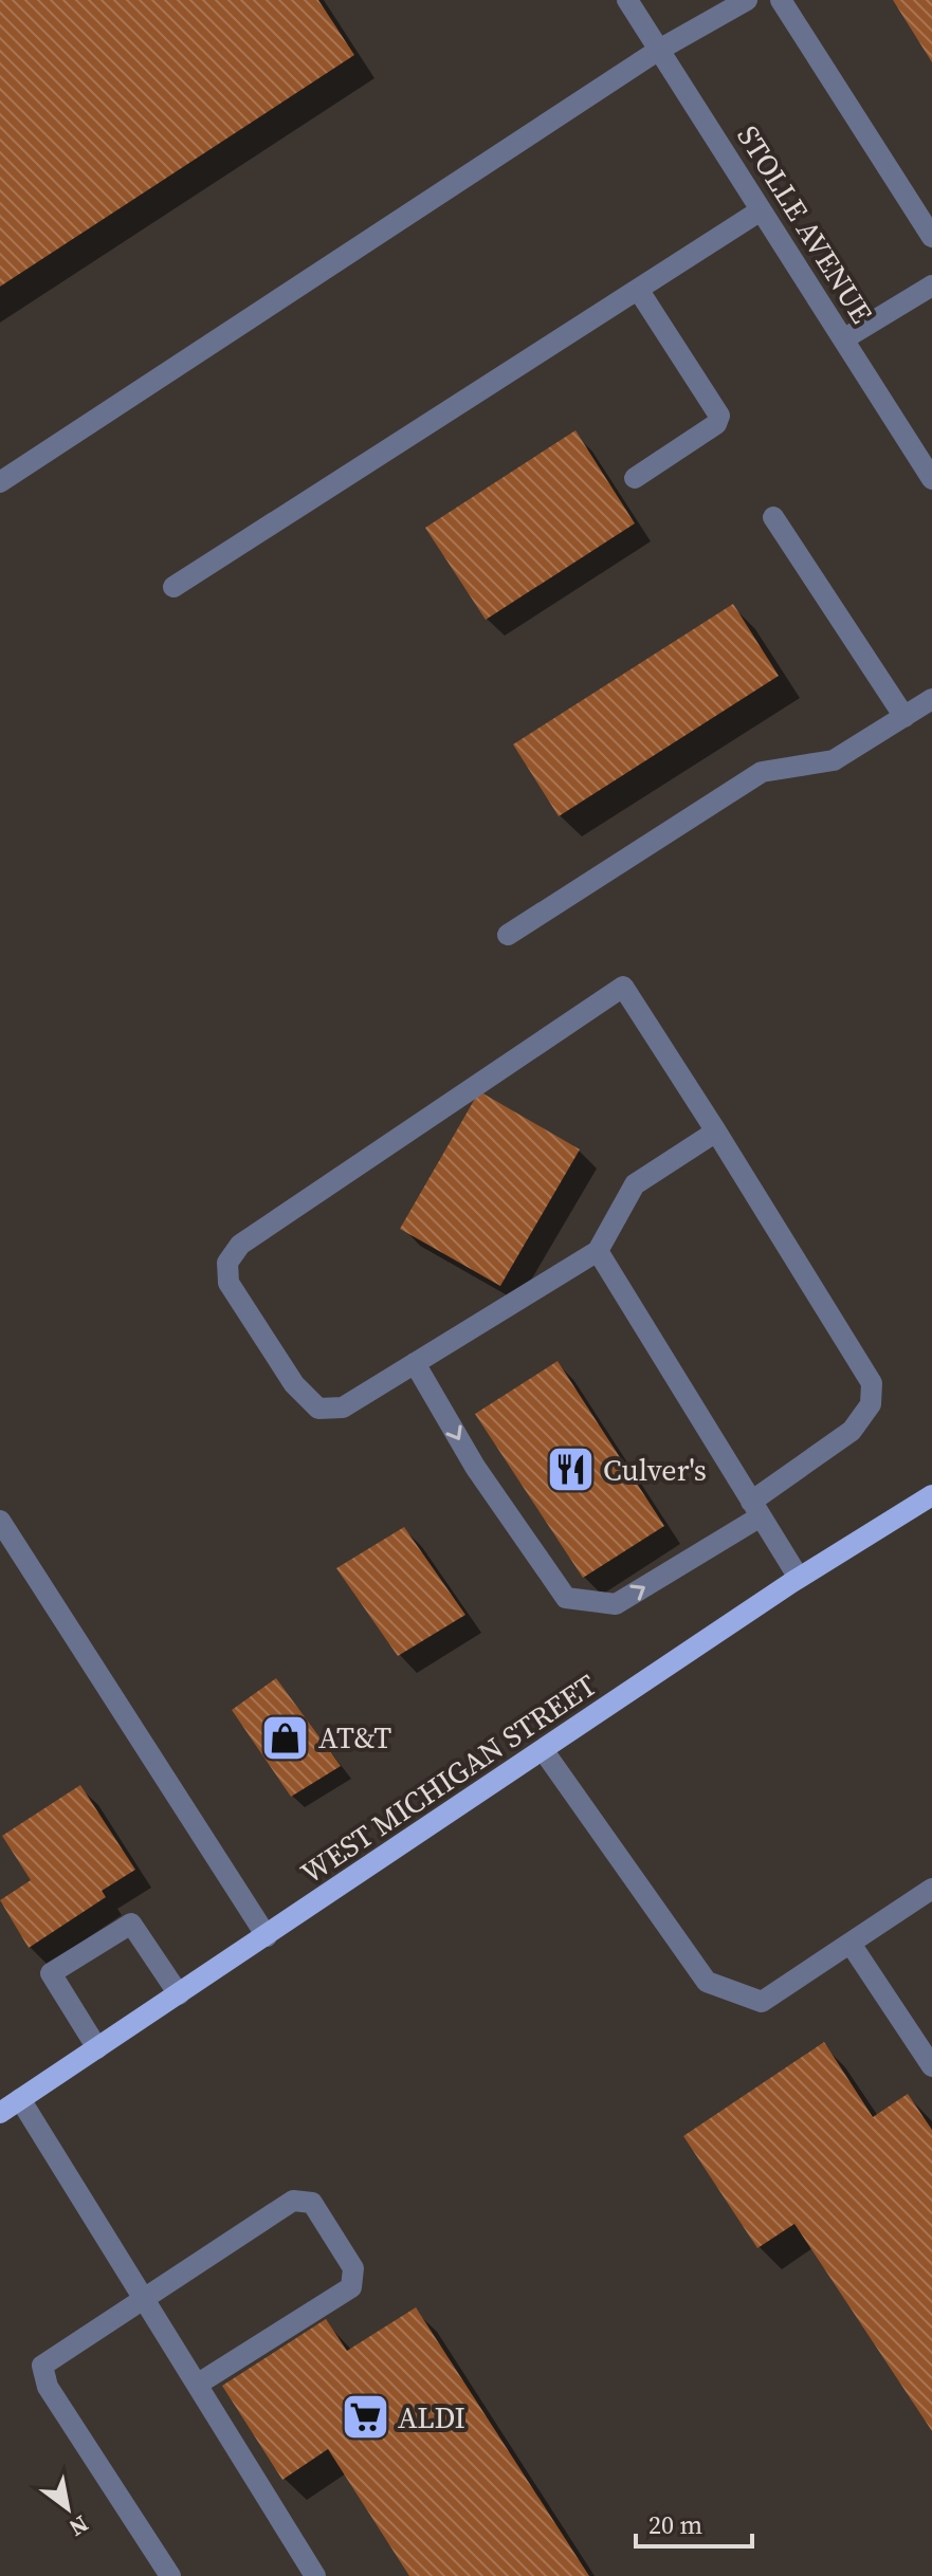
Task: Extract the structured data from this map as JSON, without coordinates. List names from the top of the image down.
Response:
{
  "streets": {
    "main road": ["WEST MICHIGAN STREET"],
    "street": ["STOLLE AVENUE"]
  },
  "places": {
    "restaurant": ["Culver's"],
    "shop": ["AT&T"],
    "supermarket": ["ALDI"]
  },
  "scale_bar": "20 m",
  "north": "bottom right"
}
